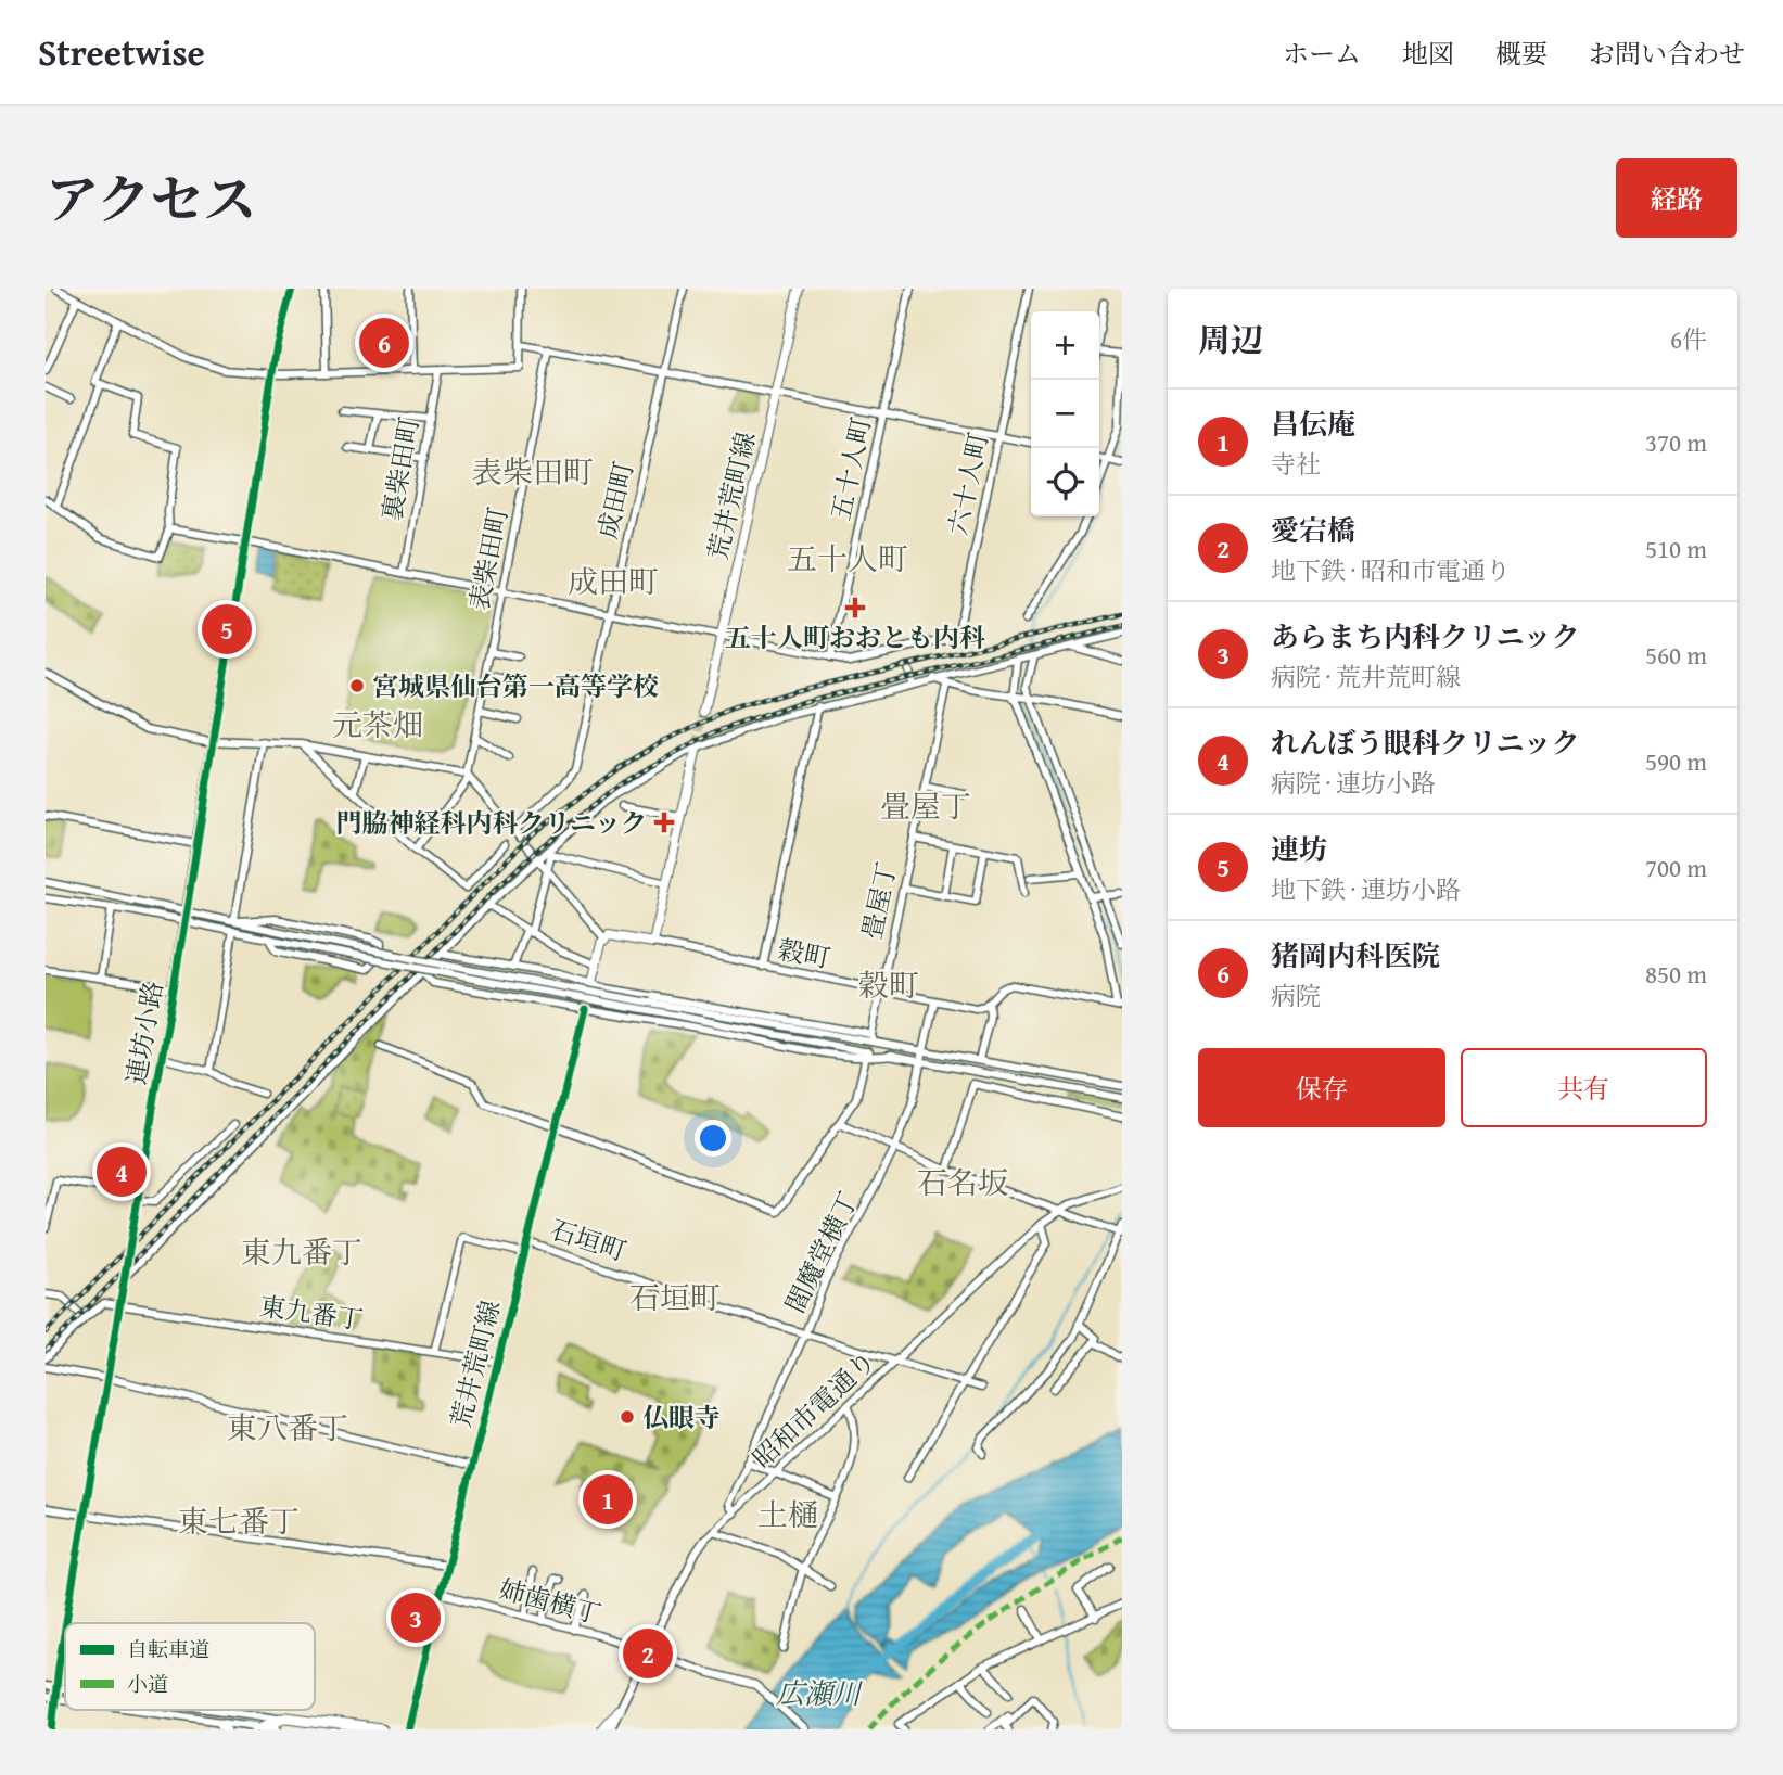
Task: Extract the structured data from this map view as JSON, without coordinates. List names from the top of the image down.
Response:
{
  "streets": {
    "main road": ["荒井荒町線"],
    "street": [
      "裏柴田町",
      "五十人町",
      "六十人町",
      "成田町",
      "表柴田町",
      "畳屋丁",
      "穀町",
      "連坊小路",
      "石垣町",
      "閻魔堂横丁",
      "東九番丁",
      "昭和市電通り",
      "姉歯横丁"
    ]
  },
  "crossings": [
    ["五十人町", "六十人町"],
    ["荒井荒町線", "石垣町"],
    ["荒井荒町線", "東九番丁"],
    ["荒井荒町線", "姉歯横丁"],
    ["成田町", "表柴田町"],
    ["畳屋丁", "穀町"],
    ["穀町", "閻魔堂横丁"],
    ["連坊小路", "東九番丁"],
    ["石垣町", "閻魔堂横丁"],
    ["石垣町", "昭和市電通り"],
    ["閻魔堂横丁", "昭和市電通り"],
    ["昭和市電通り", "姉歯横丁"]
  ],
  "districts": [
    "表柴田町",
    "五十人町",
    "成田町",
    "元茶畑",
    "畳屋丁",
    "穀町",
    "石名坂",
    "東九番丁",
    "石垣町",
    "東八番丁",
    "土樋",
    "東七番丁"
  ],
  "water": ["広瀬川"],
  "places": {
    "health": ["五十人町おおとも内科", "門脇神経科内科クリニック"],
    "other": ["宮城県仙台第一高等学校", "仏眼寺"]
  },
  "legend": ["自転車道", "小道"],
  "page": {
    "header": "Streetwise",
    "nav": [
      "ホーム",
      "地図",
      "概要",
      "お問い合わせ"
    ],
    "title": "アクセス",
    "buttons": [
      "経路",
      ["保存", "共有"]
    ],
    "heading": ["周辺", "6件"],
    "map_buttons": ["+", "−"],
    "pins": [
      "6",
      "5",
      "4",
      "1",
      "3",
      "2"
    ],
    "list": [
      {
        "mark": "1",
        "name": "昌伝庵",
        "note": "寺社",
        "value": "370 m"
      },
      {
        "mark": "2",
        "name": "愛宕橋",
        "note": "地下鉄 · 昭和市電通り",
        "value": "510 m"
      },
      {
        "mark": "3",
        "name": "あらまち内科クリニック",
        "note": "病院 · 荒井荒町線",
        "value": "560 m"
      },
      {
        "mark": "4",
        "name": "れんぼう眼科クリニック",
        "note": "病院 · 連坊小路",
        "value": "590 m"
      },
      {
        "mark": "5",
        "name": "連坊",
        "note": "地下鉄 · 連坊小路",
        "value": "700 m"
      },
      {
        "mark": "6",
        "name": "猪岡内科医院",
        "note": "病院",
        "value": "850 m"
      }
    ]
  }
}
